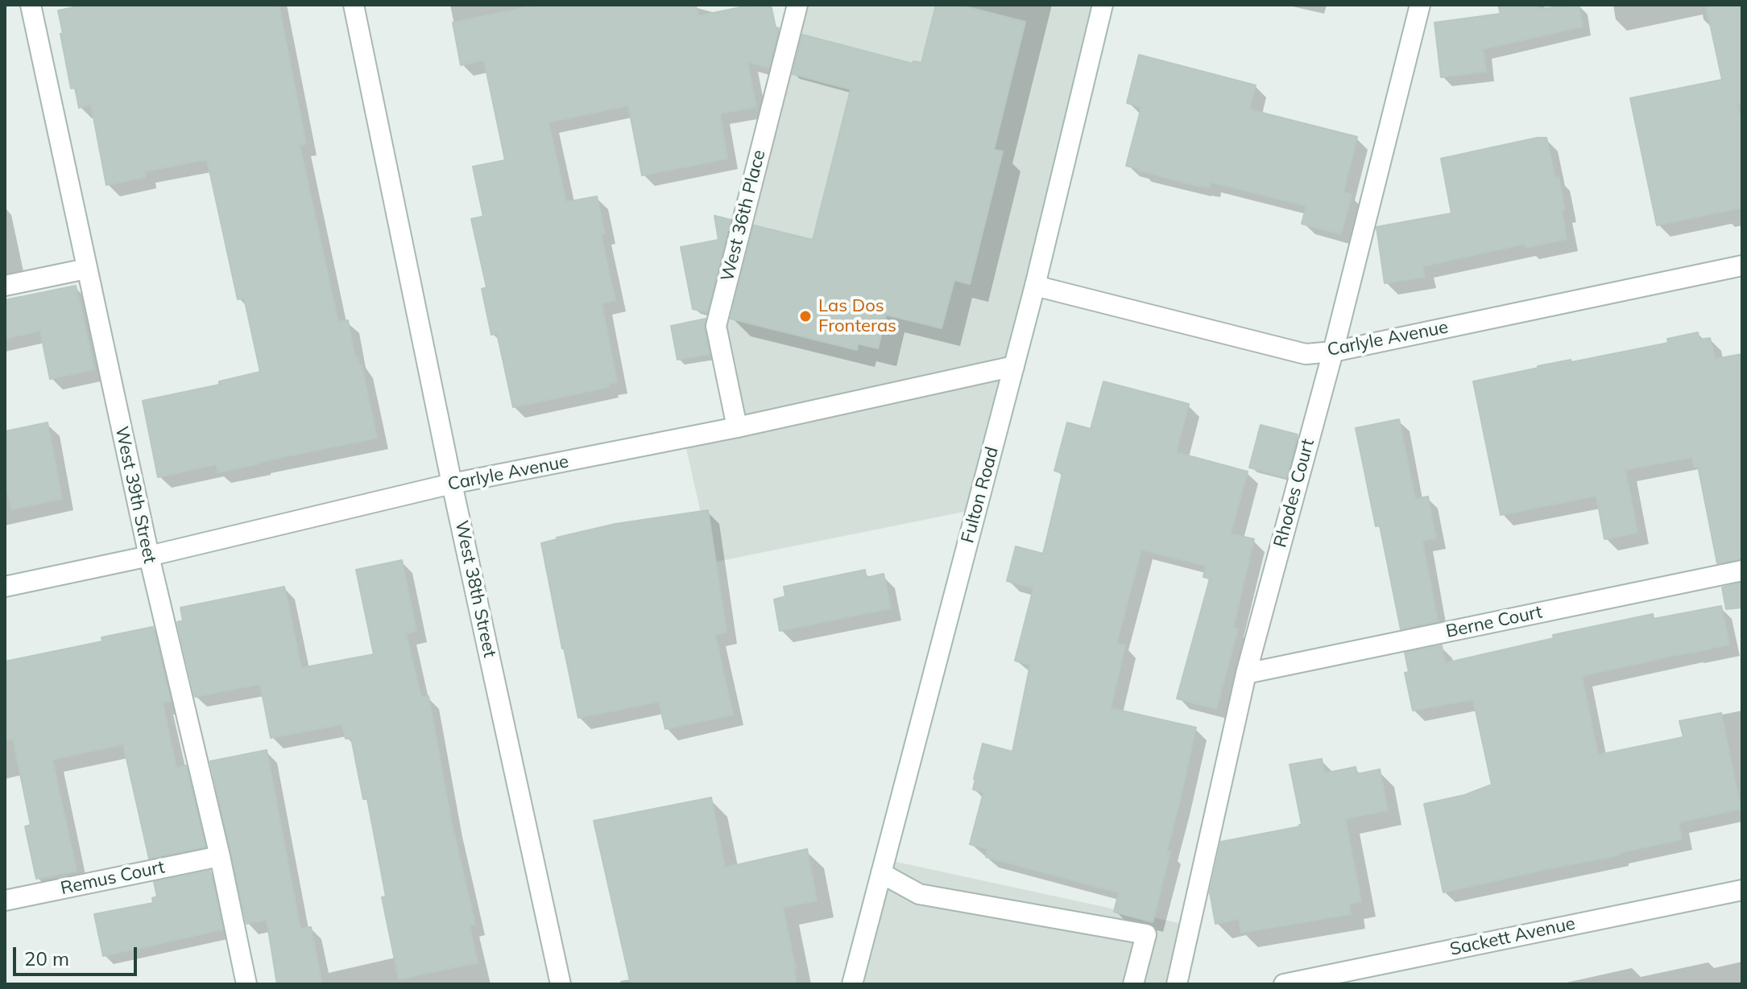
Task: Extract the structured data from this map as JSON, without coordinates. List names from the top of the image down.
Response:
{
  "streets": {
    "street": [
      "West 36th Place",
      "Carlyle Avenue",
      "Rhodes Court",
      "West 39th Street",
      "Fulton Road",
      "West 38th Street",
      "Berne Court",
      "Remus Court",
      "Sackett Avenue"
    ]
  },
  "crossings": [
    ["West 36th Place", "Carlyle Avenue"],
    ["Carlyle Avenue", "Rhodes Court"],
    ["Carlyle Avenue", "West 39th Street"],
    ["Carlyle Avenue", "Fulton Road"],
    ["Carlyle Avenue", "West 38th Street"],
    ["Rhodes Court", "Berne Court"],
    ["West 39th Street", "Remus Court"]
  ],
  "places": ["Las Dos Fronteras"],
  "scale_bar": "20 m"
}
